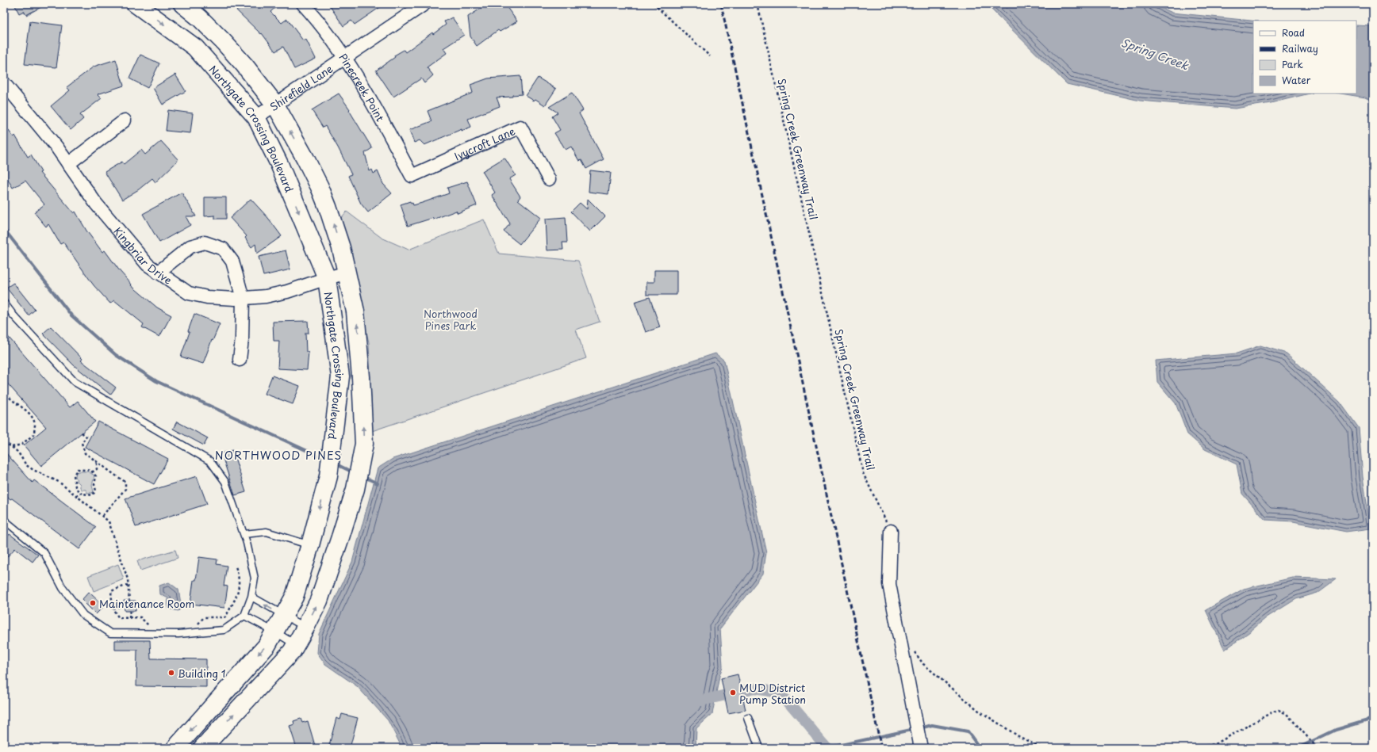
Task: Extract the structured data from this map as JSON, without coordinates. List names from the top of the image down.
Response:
{
  "streets": {
    "street": [
      "Shirefield Lane",
      "Pinecreek Point",
      "Northgate Crossing Boulevard",
      "Ivycroft Lane",
      "Kingbriar Drive"
    ],
    "path": ["Spring Creek Greenway Trail"]
  },
  "crossings": [
    ["Shirefield Lane", "Pinecreek Point"],
    ["Shirefield Lane", "Northgate Crossing Boulevard"],
    ["Pinecreek Point", "Ivycroft Lane"],
    ["Northgate Crossing Boulevard", "Kingbriar Drive"]
  ],
  "districts": ["NORTHWOOD PINES"],
  "water": ["Spring Creek"],
  "parks": ["Northwood Pines Park"],
  "places": ["Maintenance Room", "Building 1", "MUD District Pump Station"],
  "legend": [
    "Road",
    "Railway",
    "Park",
    "Water"
  ]
}
